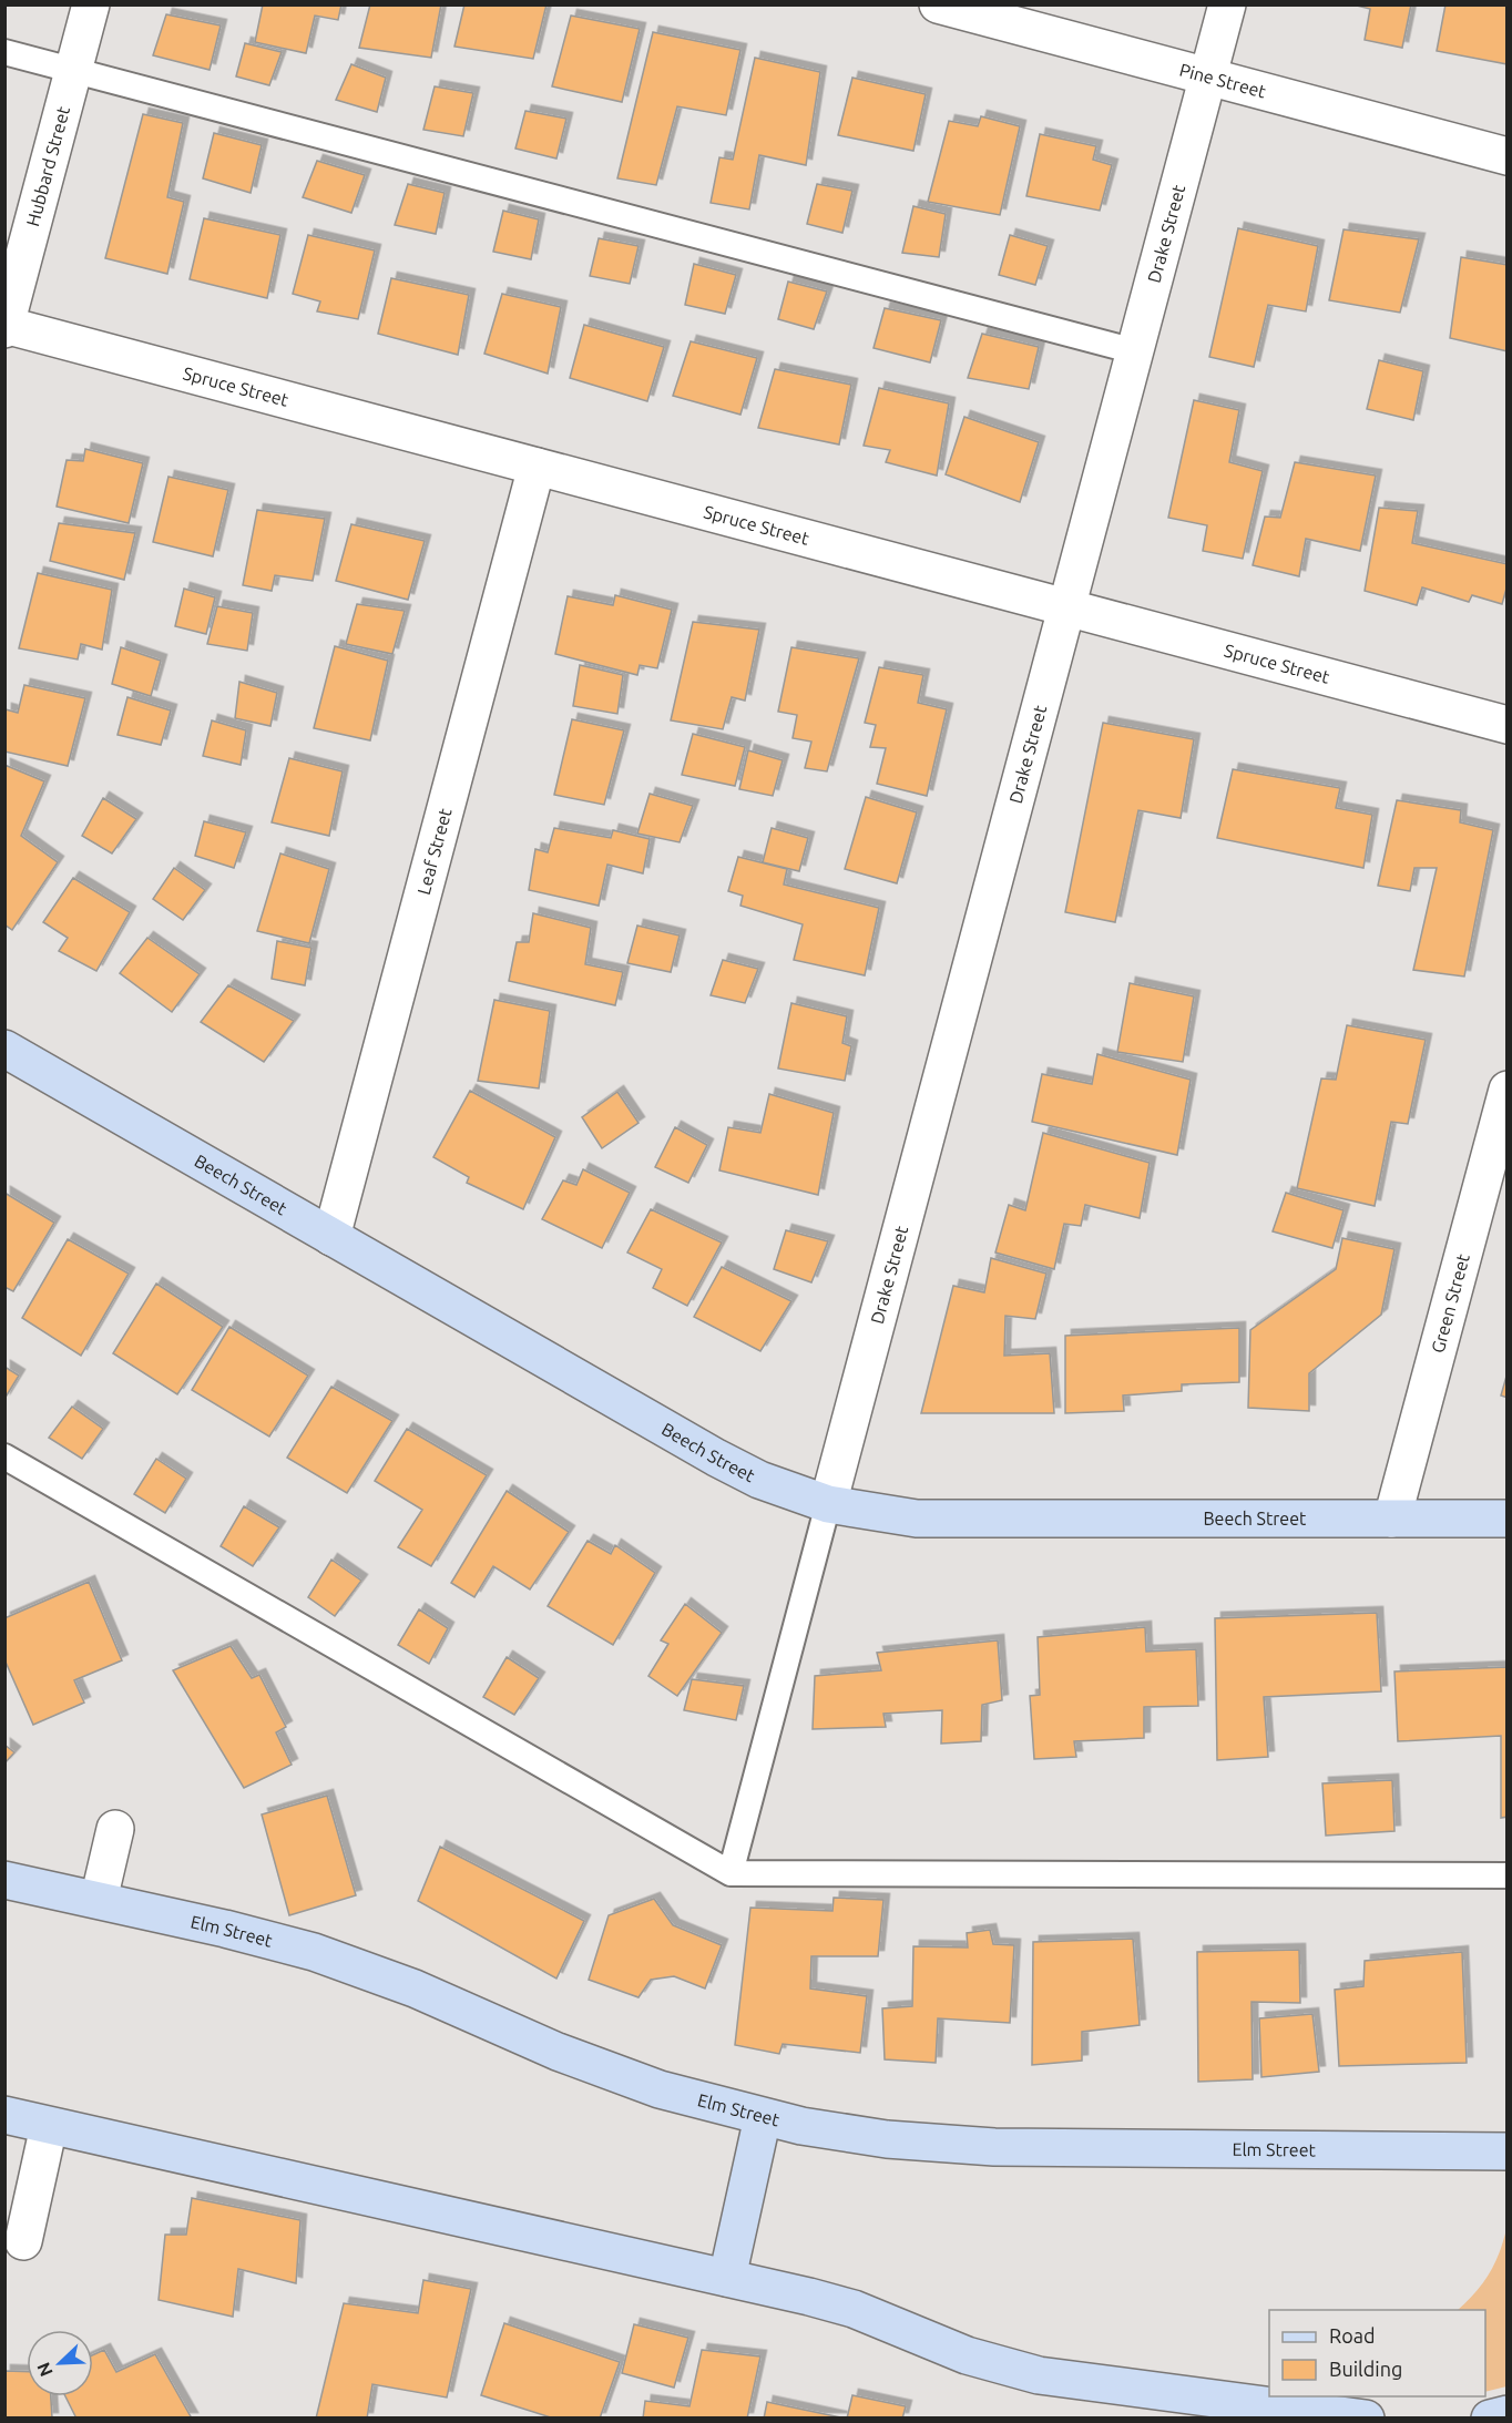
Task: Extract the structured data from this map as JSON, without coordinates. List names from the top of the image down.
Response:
{
  "streets": {
    "street": [
      "Pine Street",
      "Hubbard Street",
      "Drake Street",
      "Spruce Street",
      "Leaf Street",
      "Beech Street",
      "Green Street",
      "Elm Street"
    ]
  },
  "crossings": [
    ["Pine Street", "Drake Street"],
    ["Hubbard Street", "Spruce Street"],
    ["Drake Street", "Spruce Street"],
    ["Drake Street", "Beech Street"],
    ["Spruce Street", "Leaf Street"],
    ["Leaf Street", "Beech Street"],
    ["Beech Street", "Green Street"]
  ],
  "legend": ["Road", "Building"],
  "north": "bottom left"
}
